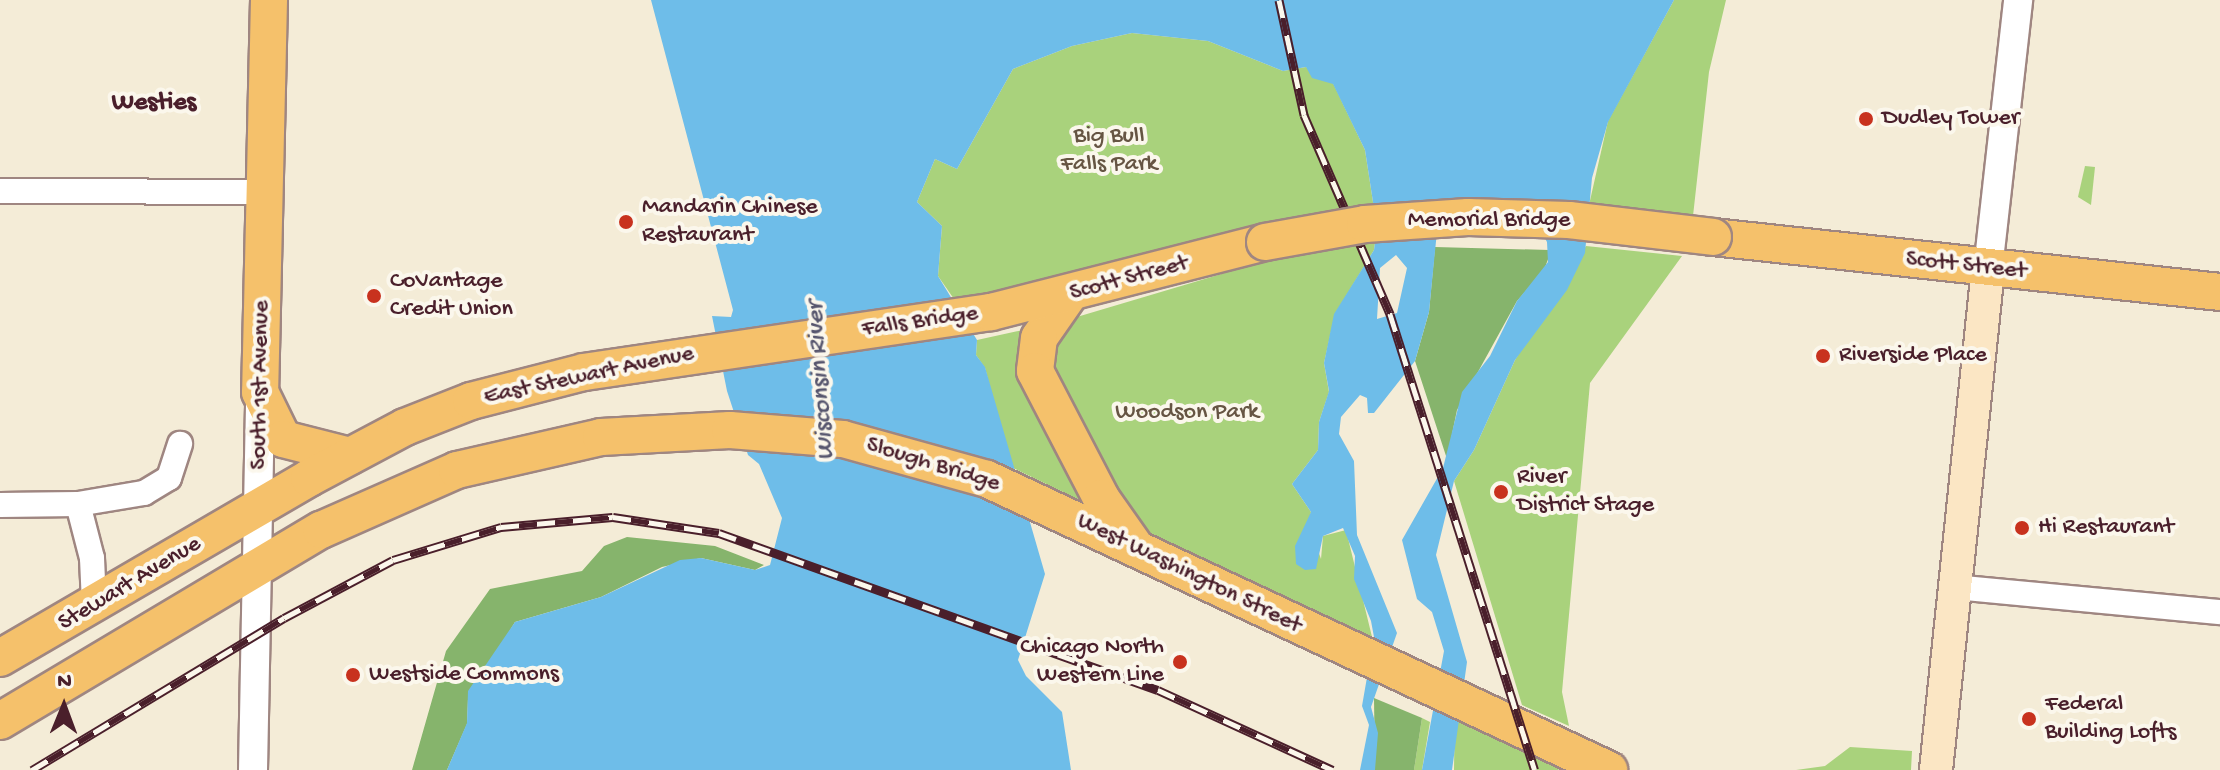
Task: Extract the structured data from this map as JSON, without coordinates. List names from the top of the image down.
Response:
{
  "streets": {
    "main road": [
      "Memorial Bridge",
      "Scott Street",
      "Falls Bridge",
      "East Stewart Avenue",
      "South 1st Avenue",
      "Slough Bridge",
      "West Washington Street",
      "Stewart Avenue"
    ]
  },
  "crossings": [
    ["Memorial Bridge", "Scott Street"],
    ["Scott Street", "Falls Bridge"],
    ["Falls Bridge", "East Stewart Avenue"],
    ["East Stewart Avenue", "South 1st Avenue"],
    ["East Stewart Avenue", "Stewart Avenue"],
    ["South 1st Avenue", "Slough Bridge"],
    ["South 1st Avenue", "Stewart Avenue"],
    ["Slough Bridge", "West Washington Street"]
  ],
  "districts": ["Westies"],
  "water": ["Wisconsin River"],
  "parks": ["Big Bull Falls Park", "Woodson Park"],
  "places": [
    "Dudley Tower",
    "Mandarin Chinese Restaurant",
    "CoVantage Credit Union",
    "Riverside Place",
    "River District Stage",
    "Hi Restaurant",
    "Chicago North Western Line",
    "Westside Commons",
    "Federal Building Lofts"
  ],
  "north": "top"
}
